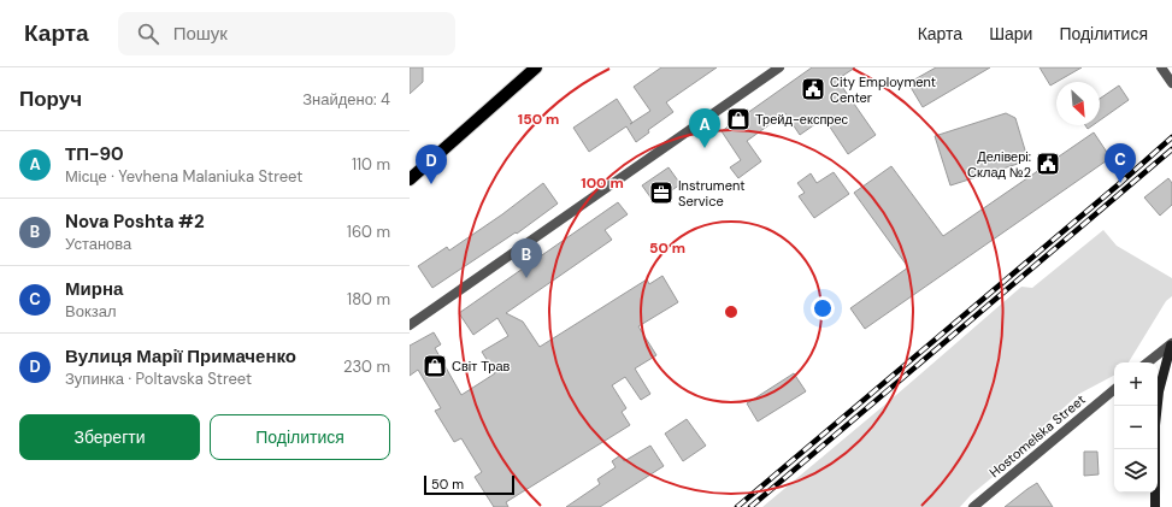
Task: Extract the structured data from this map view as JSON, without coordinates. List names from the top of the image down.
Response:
{
  "streets": {
    "street": ["Hostomelska Street"]
  },
  "places": {
    "public building": ["City Employment Center", "Делівері: Склад №2"],
    "shop": ["Трейд-експрес", "Світ Трав"],
    "office": ["Instrument Service"]
  },
  "scale_bar": "50 m",
  "north": "bottom right",
  "page": {
    "header": "Карта",
    "search": "Пошук",
    "nav": ["Карта", "Шари", "Поділитися"],
    "heading": ["Поруч", "Знайдено: 4"],
    "pins": [
      "A",
      "C",
      "D",
      "B"
    ],
    "list": [
      {
        "mark": "A",
        "name": "ТП-90",
        "note": "Місце · Yevhena Malaniuka Street",
        "value": "110 m"
      },
      {
        "mark": "B",
        "name": "Nova Poshta #2",
        "note": "Установа",
        "value": "160 m"
      },
      {
        "mark": "C",
        "name": "Мирна",
        "note": "Вокзал",
        "value": "180 m"
      },
      {
        "mark": "D",
        "name": "Вулиця Марії Примаченко",
        "note": "Зупинка · Poltavska Street",
        "value": "230 m"
      }
    ],
    "map_buttons": ["+", "−"],
    "buttons": ["Зберегти", "Поділитися"],
    "scale": "50 m"
  },
  "rings": ["150 m", "100 m", "50 m"]
}
